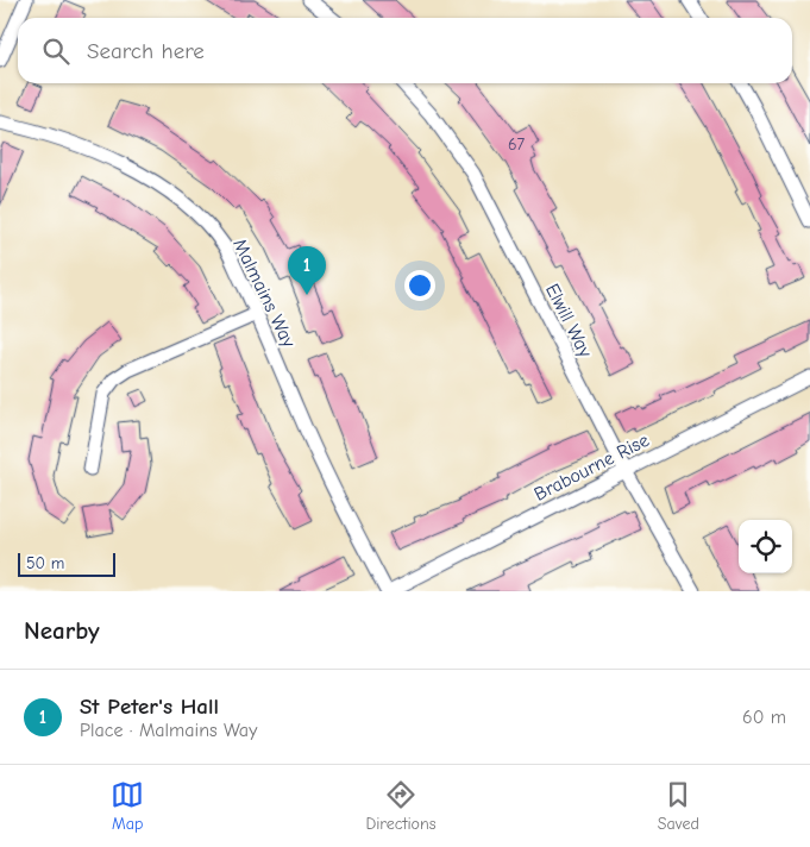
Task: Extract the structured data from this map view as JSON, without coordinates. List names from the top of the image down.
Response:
{
  "streets": {
    "street": ["Malmains Way", "Elwill Way", "Brabourne Rise"]
  },
  "crossings": [
    ["Malmains Way", "Brabourne Rise"],
    ["Elwill Way", "Brabourne Rise"]
  ],
  "house_numbers": ["67"],
  "scale_bar": "50 m",
  "page": {
    "search": "Search here",
    "pins": "1",
    "scale": "50 m",
    "heading": "Nearby",
    "list": [
      {
        "mark": "1",
        "name": "St Peter's Hall",
        "note": "Place · Malmains Way",
        "value": "60 m"
      }
    ],
    "nav": ["Map", "Directions", "Saved"]
  }
}
